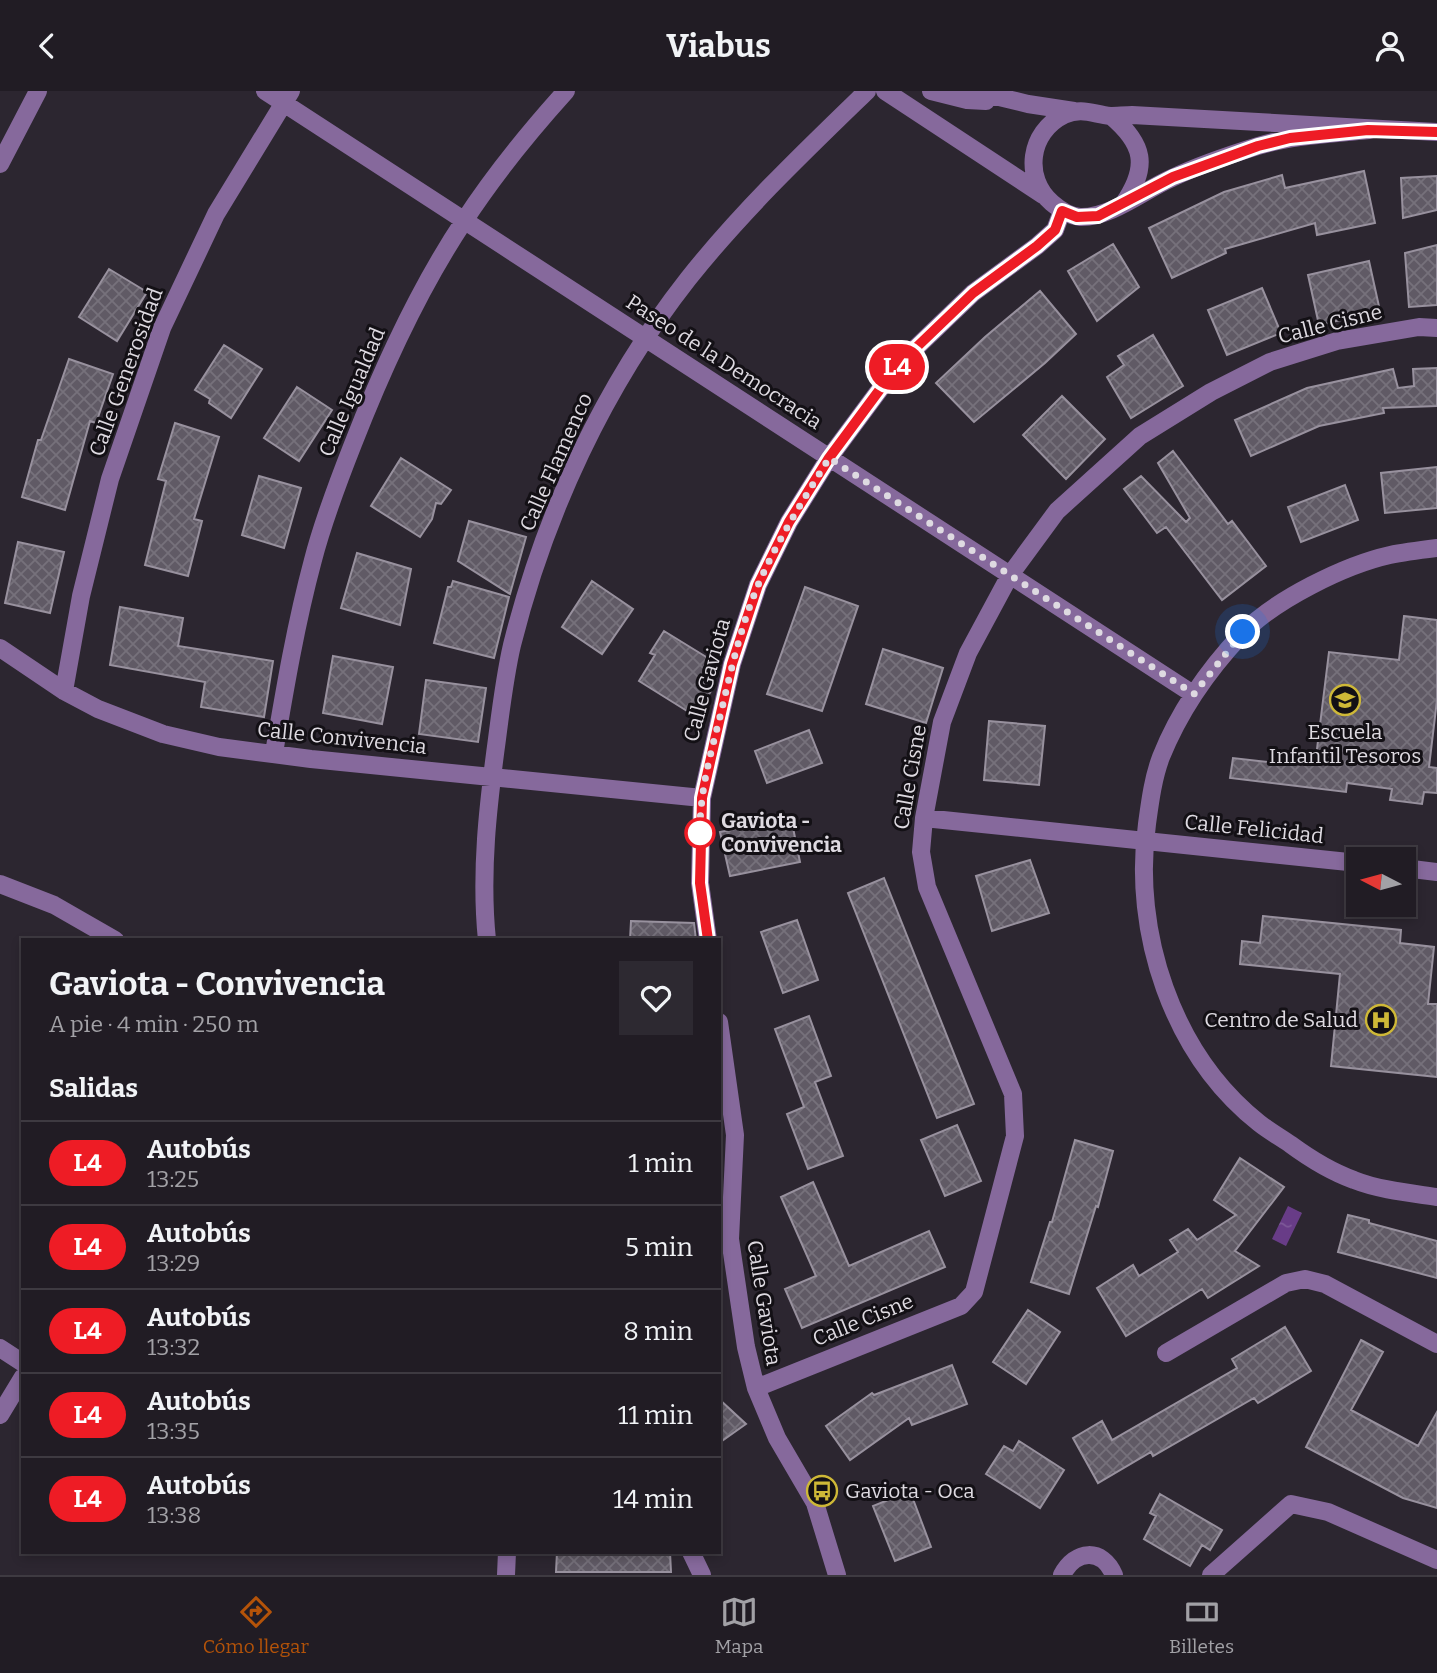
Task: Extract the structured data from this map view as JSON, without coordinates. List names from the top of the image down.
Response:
{
  "streets": {
    "street": [
      "Calle Cisne",
      "Paseo de la Democracia",
      "Calle Generosidad",
      "Calle Igualdad",
      "Calle Flamenco",
      "Calle Gaviota",
      "Calle Convivencia",
      "Calle Felicidad"
    ]
  },
  "crossings": [
    ["Calle Cisne", "Paseo de la Democracia"],
    ["Calle Cisne", "Calle Gaviota"],
    ["Calle Cisne", "Calle Felicidad"],
    ["Paseo de la Democracia", "Calle Generosidad"],
    ["Paseo de la Democracia", "Calle Igualdad"],
    ["Paseo de la Democracia", "Calle Flamenco"],
    ["Paseo de la Democracia", "Calle Gaviota"],
    ["Calle Generosidad", "Calle Convivencia"],
    ["Calle Igualdad", "Calle Convivencia"],
    ["Calle Flamenco", "Calle Convivencia"],
    ["Calle Gaviota", "Calle Convivencia"]
  ],
  "places": {
    "school or university": ["Escuela Infantil Tesoros"],
    "other": ["Gaviota - Convivencia"],
    "hospital": ["Centro de Salud"],
    "bus stop": ["Gaviota - Oca"]
  },
  "lines": ["bus line L4"],
  "north": "left",
  "page": {
    "header": "Viabus",
    "on_map": "L4",
    "heading": [
      ["Gaviota - Convivencia", "A pie · 4 min · 250 m"],
      "Salidas"
    ],
    "list": [
      {
        "mark": "L4",
        "name": "Autobús",
        "note": "13:25",
        "value": "1 min"
      },
      {
        "mark": "L4",
        "name": "Autobús",
        "note": "13:29",
        "value": "5 min"
      },
      {
        "mark": "L4",
        "name": "Autobús",
        "note": "13:32",
        "value": "8 min"
      },
      {
        "mark": "L4",
        "name": "Autobús",
        "note": "13:35",
        "value": "11 min"
      },
      {
        "mark": "L4",
        "name": "Autobús",
        "note": "13:38",
        "value": "14 min"
      }
    ],
    "tabs": ["Cómo llegar", "Mapa", "Billetes"]
  }
}
